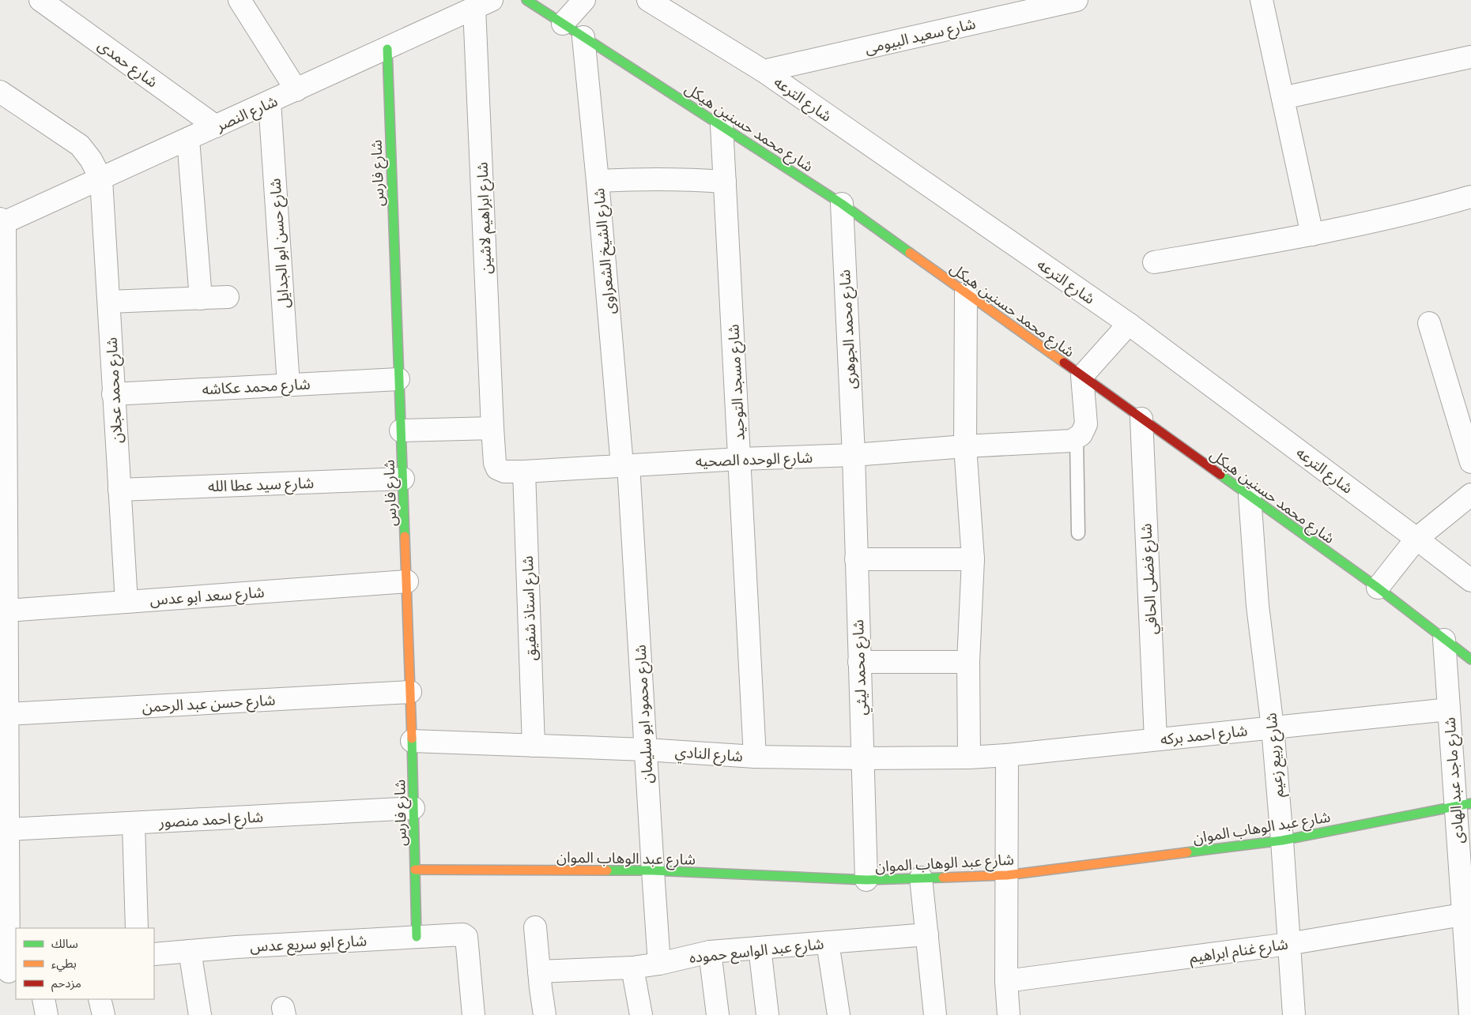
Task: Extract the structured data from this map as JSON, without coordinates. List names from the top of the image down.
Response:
{
  "streets": {
    "street": [
      "شارع سعيد البيومى",
      "شارع حمدى",
      "شارع الترعه",
      "شارع النصر",
      "شارع محمد حسنين هيكل",
      "شارع فارس",
      "شارع ابراهيم لاشين",
      "شارع حسن ابو الجدايل",
      "شارع الشيخ الشعراوى",
      "شارع محمد الجوهرى",
      "شارع مسجد التوحيد",
      "شارع محمد عكاشه",
      "شارع محمد عجلان",
      "شارع الوحده الصحيه",
      "شارع سيد عطا الله",
      "شارع فضلى الحافي",
      "شارع سعد ابو عدس",
      "شارع استاذ شفيق",
      "شارع محمد ليثي",
      "شارع حسن عبد الرحمن",
      "شارع محمود ابو سليمان",
      "شارع احمد بركه",
      "شارع النادي",
      "شارع ربيع زعيم",
      "شارع ماجد عبد الهادى",
      "شارع احمد منصور",
      "شارع عبد الوهاب الموان",
      "شارع ابو سريع عدس",
      "شارع عبد الواسع حموده",
      "شارع غنام ابراهيم"
    ]
  },
  "crossings": [
    ["شارع سعيد البيومى", "شارع الترعه"],
    ["شارع حمدى", "شارع النصر"],
    ["شارع النصر", "شارع فارس"],
    ["شارع النصر", "شارع ابراهيم لاشين"],
    ["شارع النصر", "شارع حسن ابو الجدايل"],
    ["شارع النصر", "شارع محمد عجلان"],
    ["شارع محمد حسنين هيكل", "شارع الشيخ الشعراوى"],
    ["شارع محمد حسنين هيكل", "شارع محمد الجوهرى"],
    ["شارع محمد حسنين هيكل", "شارع مسجد التوحيد"],
    ["شارع محمد حسنين هيكل", "شارع فضلى الحافي"],
    ["شارع محمد حسنين هيكل", "شارع ربيع زعيم"],
    ["شارع محمد حسنين هيكل", "شارع ماجد عبد الهادى"],
    ["شارع فارس", "شارع محمد عكاشه"],
    ["شارع فارس", "شارع سيد عطا الله"],
    ["شارع فارس", "شارع سعد ابو عدس"],
    ["شارع فارس", "شارع حسن عبد الرحمن"],
    ["شارع فارس", "شارع النادي"],
    ["شارع فارس", "شارع احمد منصور"],
    ["شارع فارس", "شارع عبد الوهاب الموان"],
    ["شارع فارس", "شارع ابو سريع عدس"],
    ["شارع ابراهيم لاشين", "شارع الوحده الصحيه"],
    ["شارع حسن ابو الجدايل", "شارع محمد عكاشه"],
    ["شارع الشيخ الشعراوى", "شارع الوحده الصحيه"],
    ["شارع الشيخ الشعراوى", "شارع محمود ابو سليمان"],
    ["شارع محمد الجوهرى", "شارع الوحده الصحيه"],
    ["شارع محمد الجوهرى", "شارع محمد ليثي"],
    ["شارع مسجد التوحيد", "شارع الوحده الصحيه"],
    ["شارع مسجد التوحيد", "شارع النادي"],
    ["شارع محمد عكاشه", "شارع محمد عجلان"],
    ["شارع محمد عجلان", "شارع سيد عطا الله"],
    ["شارع محمد عجلان", "شارع سعد ابو عدس"],
    ["شارع الوحده الصحيه", "شارع استاذ شفيق"],
    ["شارع الوحده الصحيه", "شارع محمد ليثي"],
    ["شارع الوحده الصحيه", "شارع محمود ابو سليمان"],
    ["شارع فضلى الحافي", "شارع احمد بركه"],
    ["شارع استاذ شفيق", "شارع النادي"],
    ["شارع محمد ليثي", "شارع النادي"],
    ["شارع محمد ليثي", "شارع عبد الوهاب الموان"],
    ["شارع محمود ابو سليمان", "شارع النادي"],
    ["شارع محمود ابو سليمان", "شارع عبد الوهاب الموان"],
    ["شارع محمود ابو سليمان", "شارع عبد الواسع حموده"],
    ["شارع احمد بركه", "شارع النادي"],
    ["شارع احمد بركه", "شارع ربيع زعيم"],
    ["شارع احمد بركه", "شارع ماجد عبد الهادى"],
    ["شارع ربيع زعيم", "شارع عبد الوهاب الموان"],
    ["شارع ربيع زعيم", "شارع غنام ابراهيم"],
    ["شارع ماجد عبد الهادى", "شارع عبد الوهاب الموان"],
    ["شارع ماجد عبد الهادى", "شارع غنام ابراهيم"]
  ],
  "legend": ["سالك", "بطيء", "مزدحم"]
}
